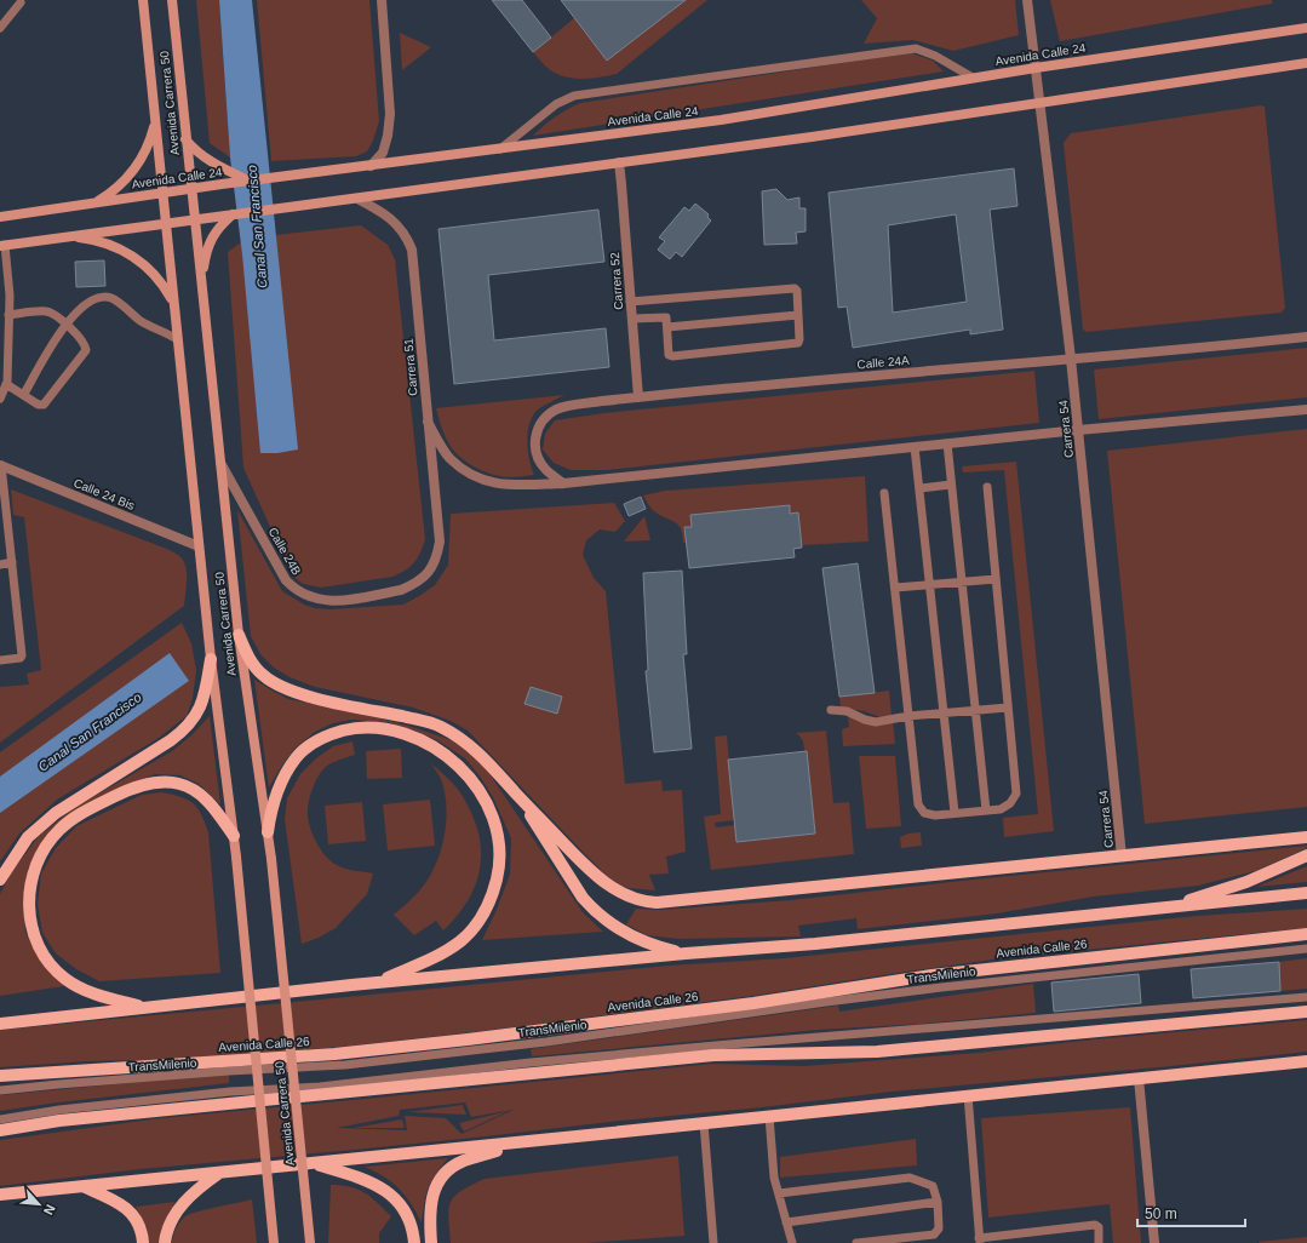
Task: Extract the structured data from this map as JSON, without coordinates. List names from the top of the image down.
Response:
{
  "streets": {
    "main road": ["Avenida Calle 24", "Avenida Carrera 50", "Avenida Calle 26"],
    "street": [
      "Carrera 52",
      "Calle 24A",
      "Carrera 51",
      "Carrera 54",
      "Calle 24 Bis",
      "Calle 24B"
    ],
    "lane": ["TransMilenio"]
  },
  "crossings": [
    ["Avenida Calle 24", "Avenida Carrera 50"],
    ["Avenida Calle 24", "Carrera 54"],
    ["Avenida Carrera 50", "Calle 24 Bis"],
    ["Avenida Carrera 50", "Calle 24B"],
    ["Carrera 52", "Calle 24A"],
    ["Calle 24A", "Carrera 54"],
    ["Carrera 51", "Calle 24B"]
  ],
  "water": ["Canal San Francisco"],
  "scale_bar": "50 m",
  "north": "bottom right"
}
